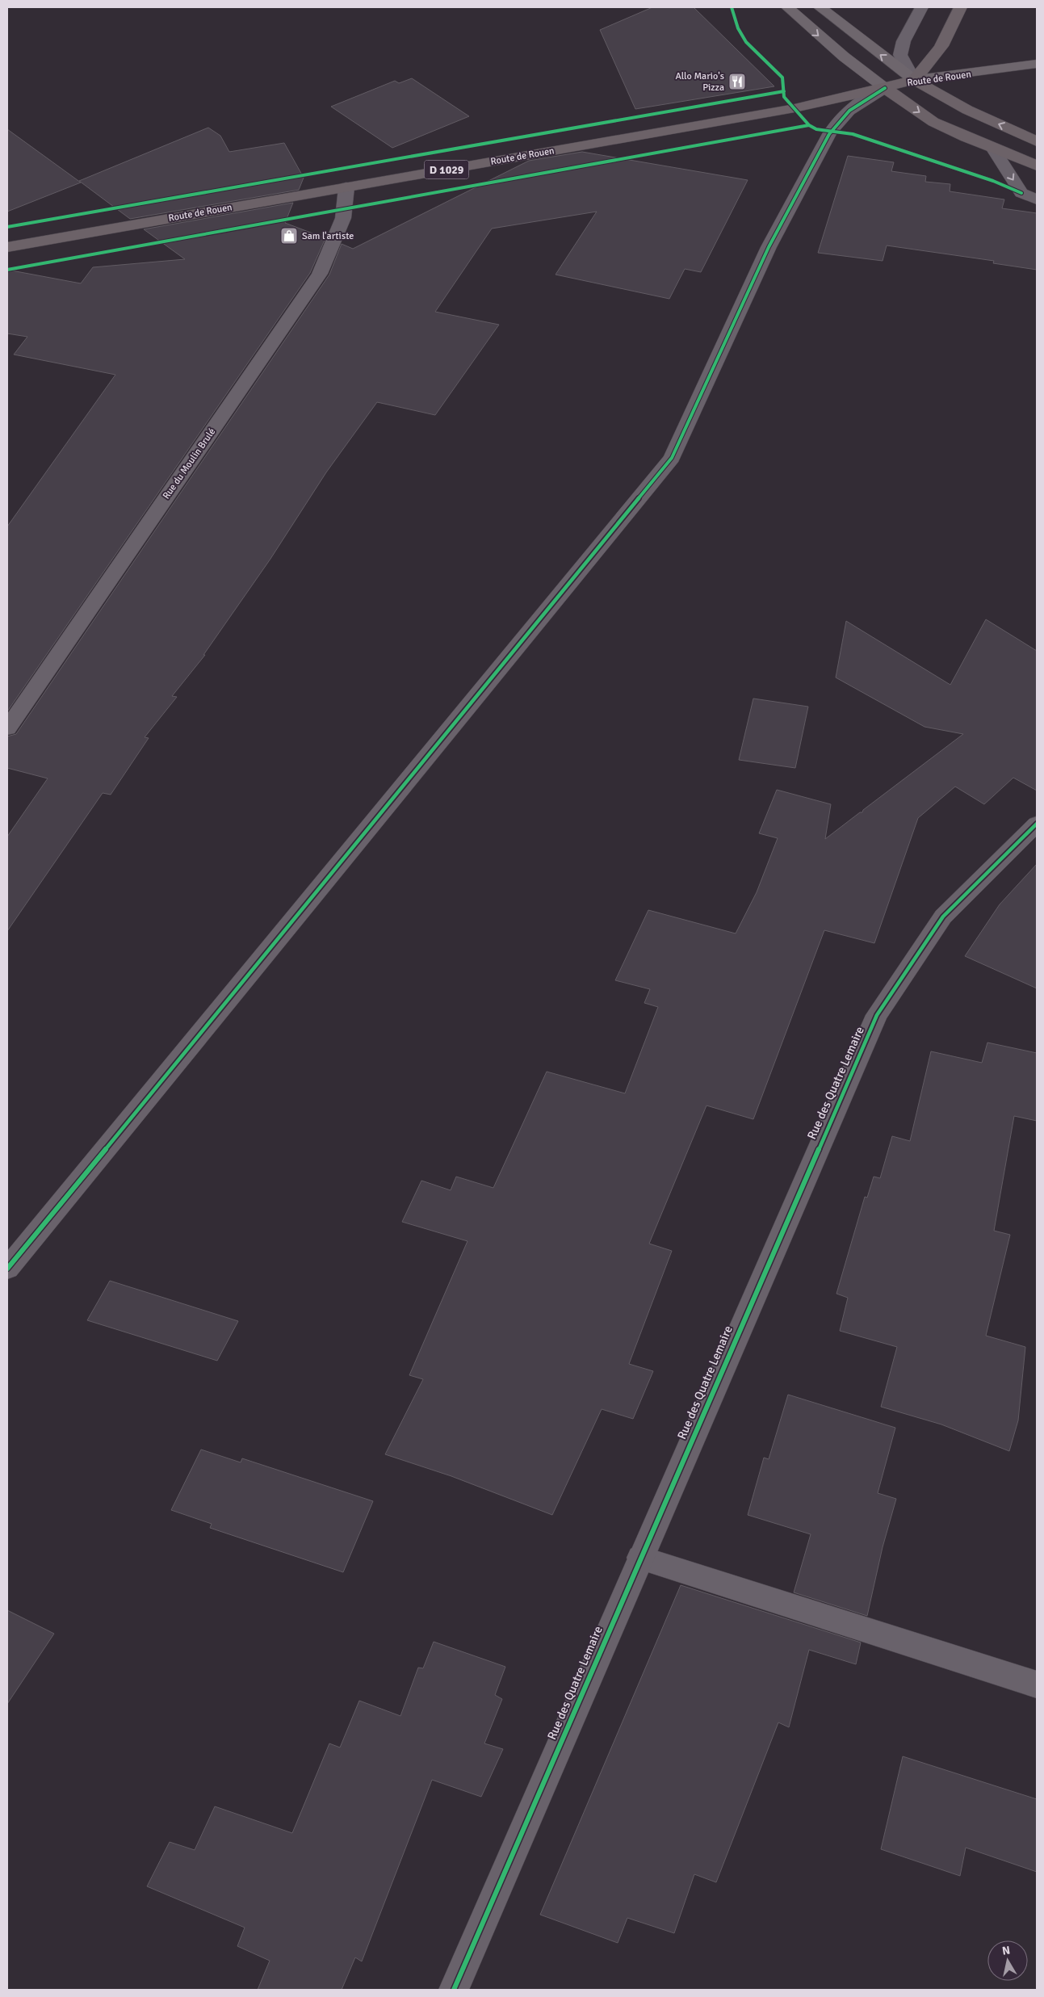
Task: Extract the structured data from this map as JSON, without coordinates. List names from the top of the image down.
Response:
{
  "streets": {
    "main road": ["Route de Rouen", "D 1029"],
    "street": ["Rue du Moulin Brulé", "Rue des Quatre Lemaire"]
  },
  "crossings": [
    ["Route de Rouen", "Rue du Moulin Brulé"]
  ],
  "places": {
    "restaurant": ["Allo Mario's Pizza"],
    "shop": ["Sam l'artiste"]
  },
  "north": "top"
}
